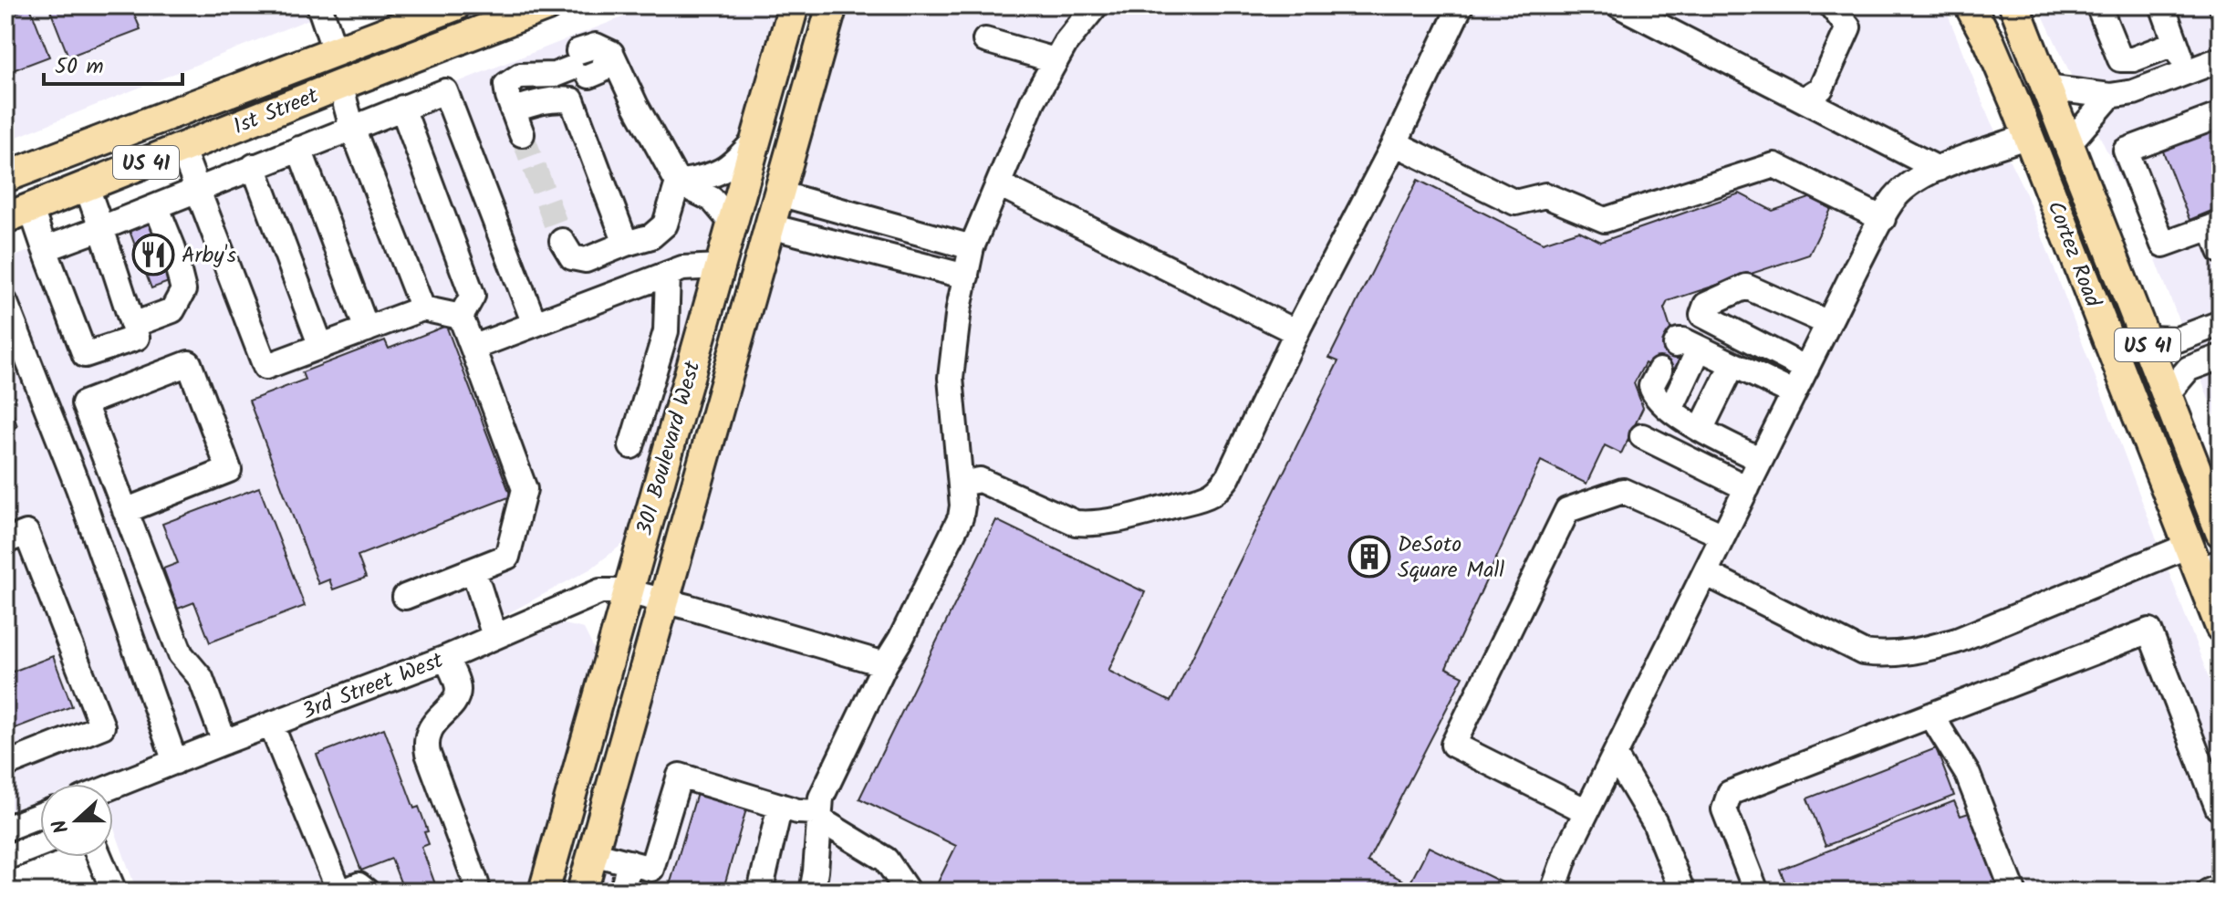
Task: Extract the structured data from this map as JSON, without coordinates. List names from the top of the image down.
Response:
{
  "streets": {
    "main road": [
      "1st Street",
      "US 41",
      "Cortez Road",
      "301 Boulevard West"
    ],
    "street": ["3rd Street West"]
  },
  "crossings": [
    ["301 Boulevard West", "3rd Street West"]
  ],
  "places": {
    "restaurant": ["Arby's"],
    "building": ["DeSoto Square Mall"]
  },
  "scale_bar": "50 m",
  "north": "left"
}
